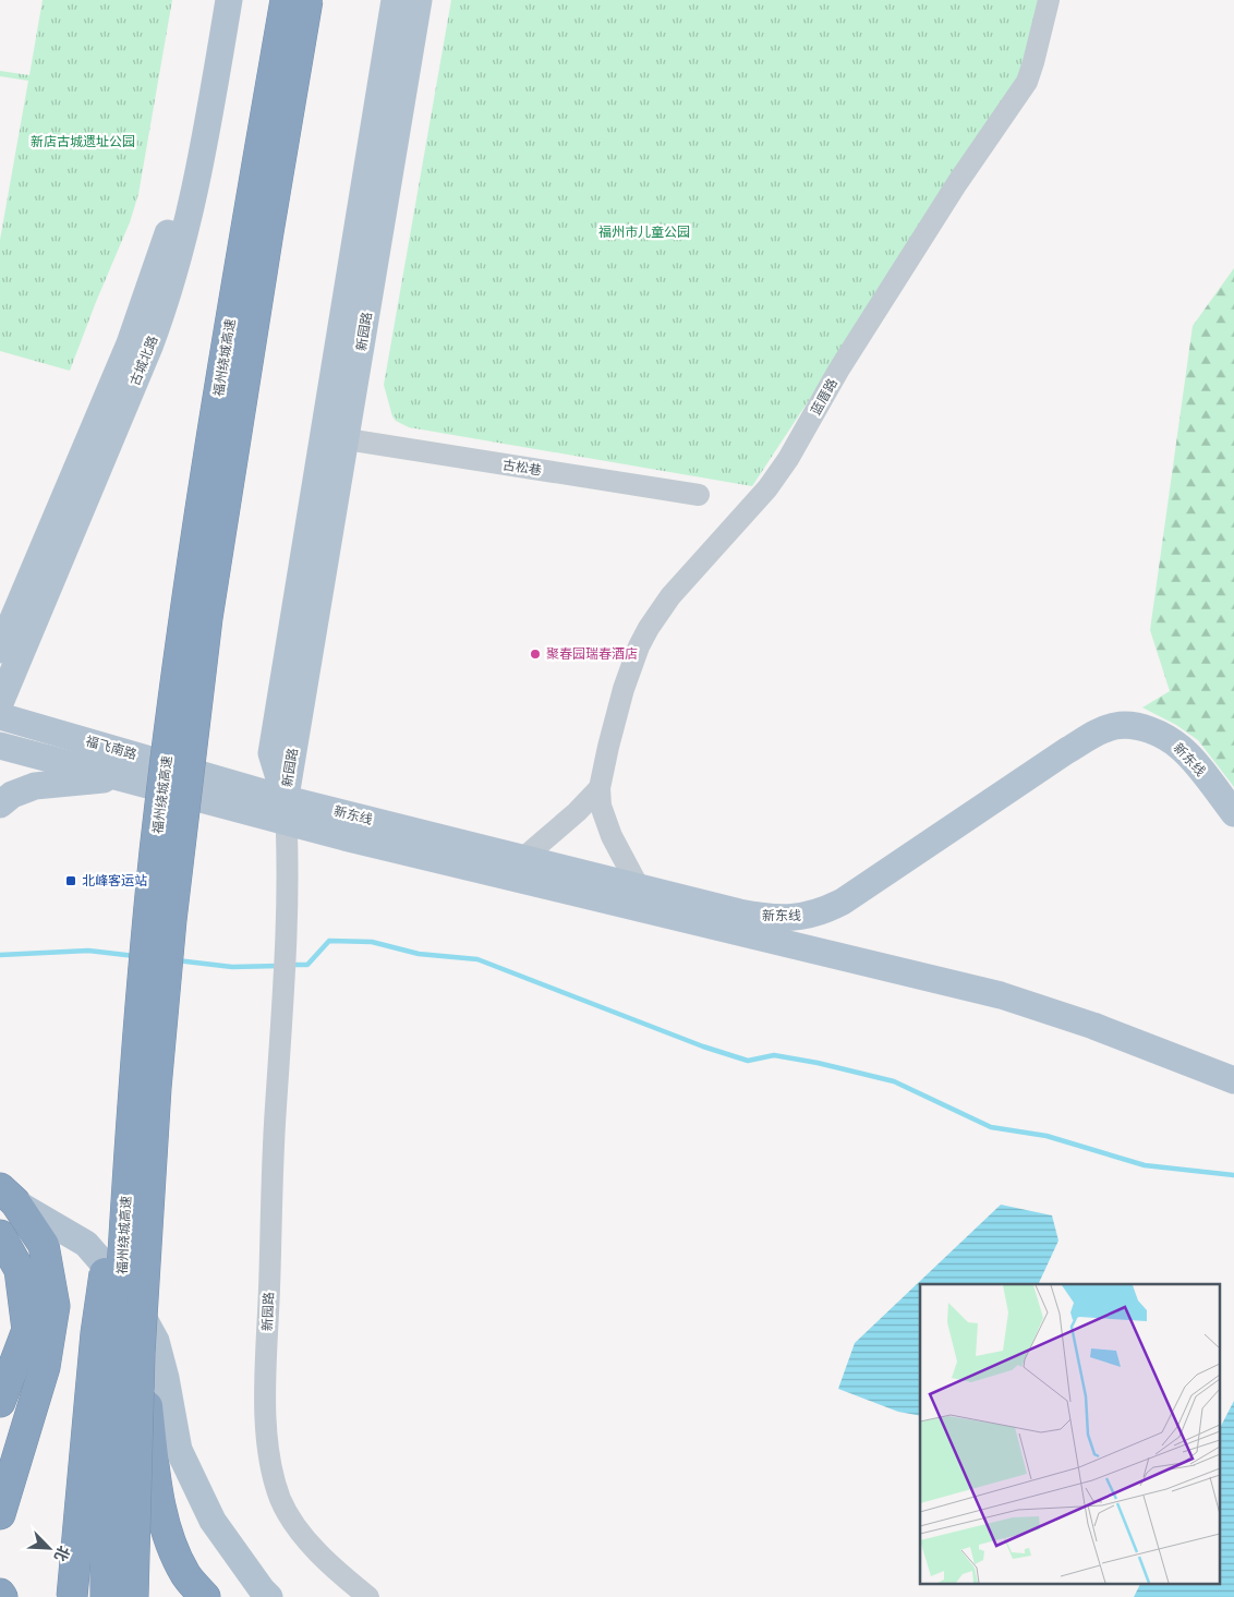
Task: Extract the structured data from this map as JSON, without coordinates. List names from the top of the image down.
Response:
{
  "streets": {
    "highway": ["福州绕城高速"],
    "main road": [
      "新园路",
      "古城北路",
      "福飞南路",
      "新东线"
    ],
    "street": ["蓝厝路", "古松巷"]
  },
  "crossings": [
    ["新园路", "古松巷"],
    ["新园路", "福飞南路"],
    ["新园路", "新东线"],
    ["福飞南路", "新东线"]
  ],
  "parks": ["新店古城遗址公园", "福州市儿童公园"],
  "places": {
    "other": ["聚春园瑞春酒店"],
    "transit": ["北峰客运站"]
  },
  "north": "bottom right"
}
